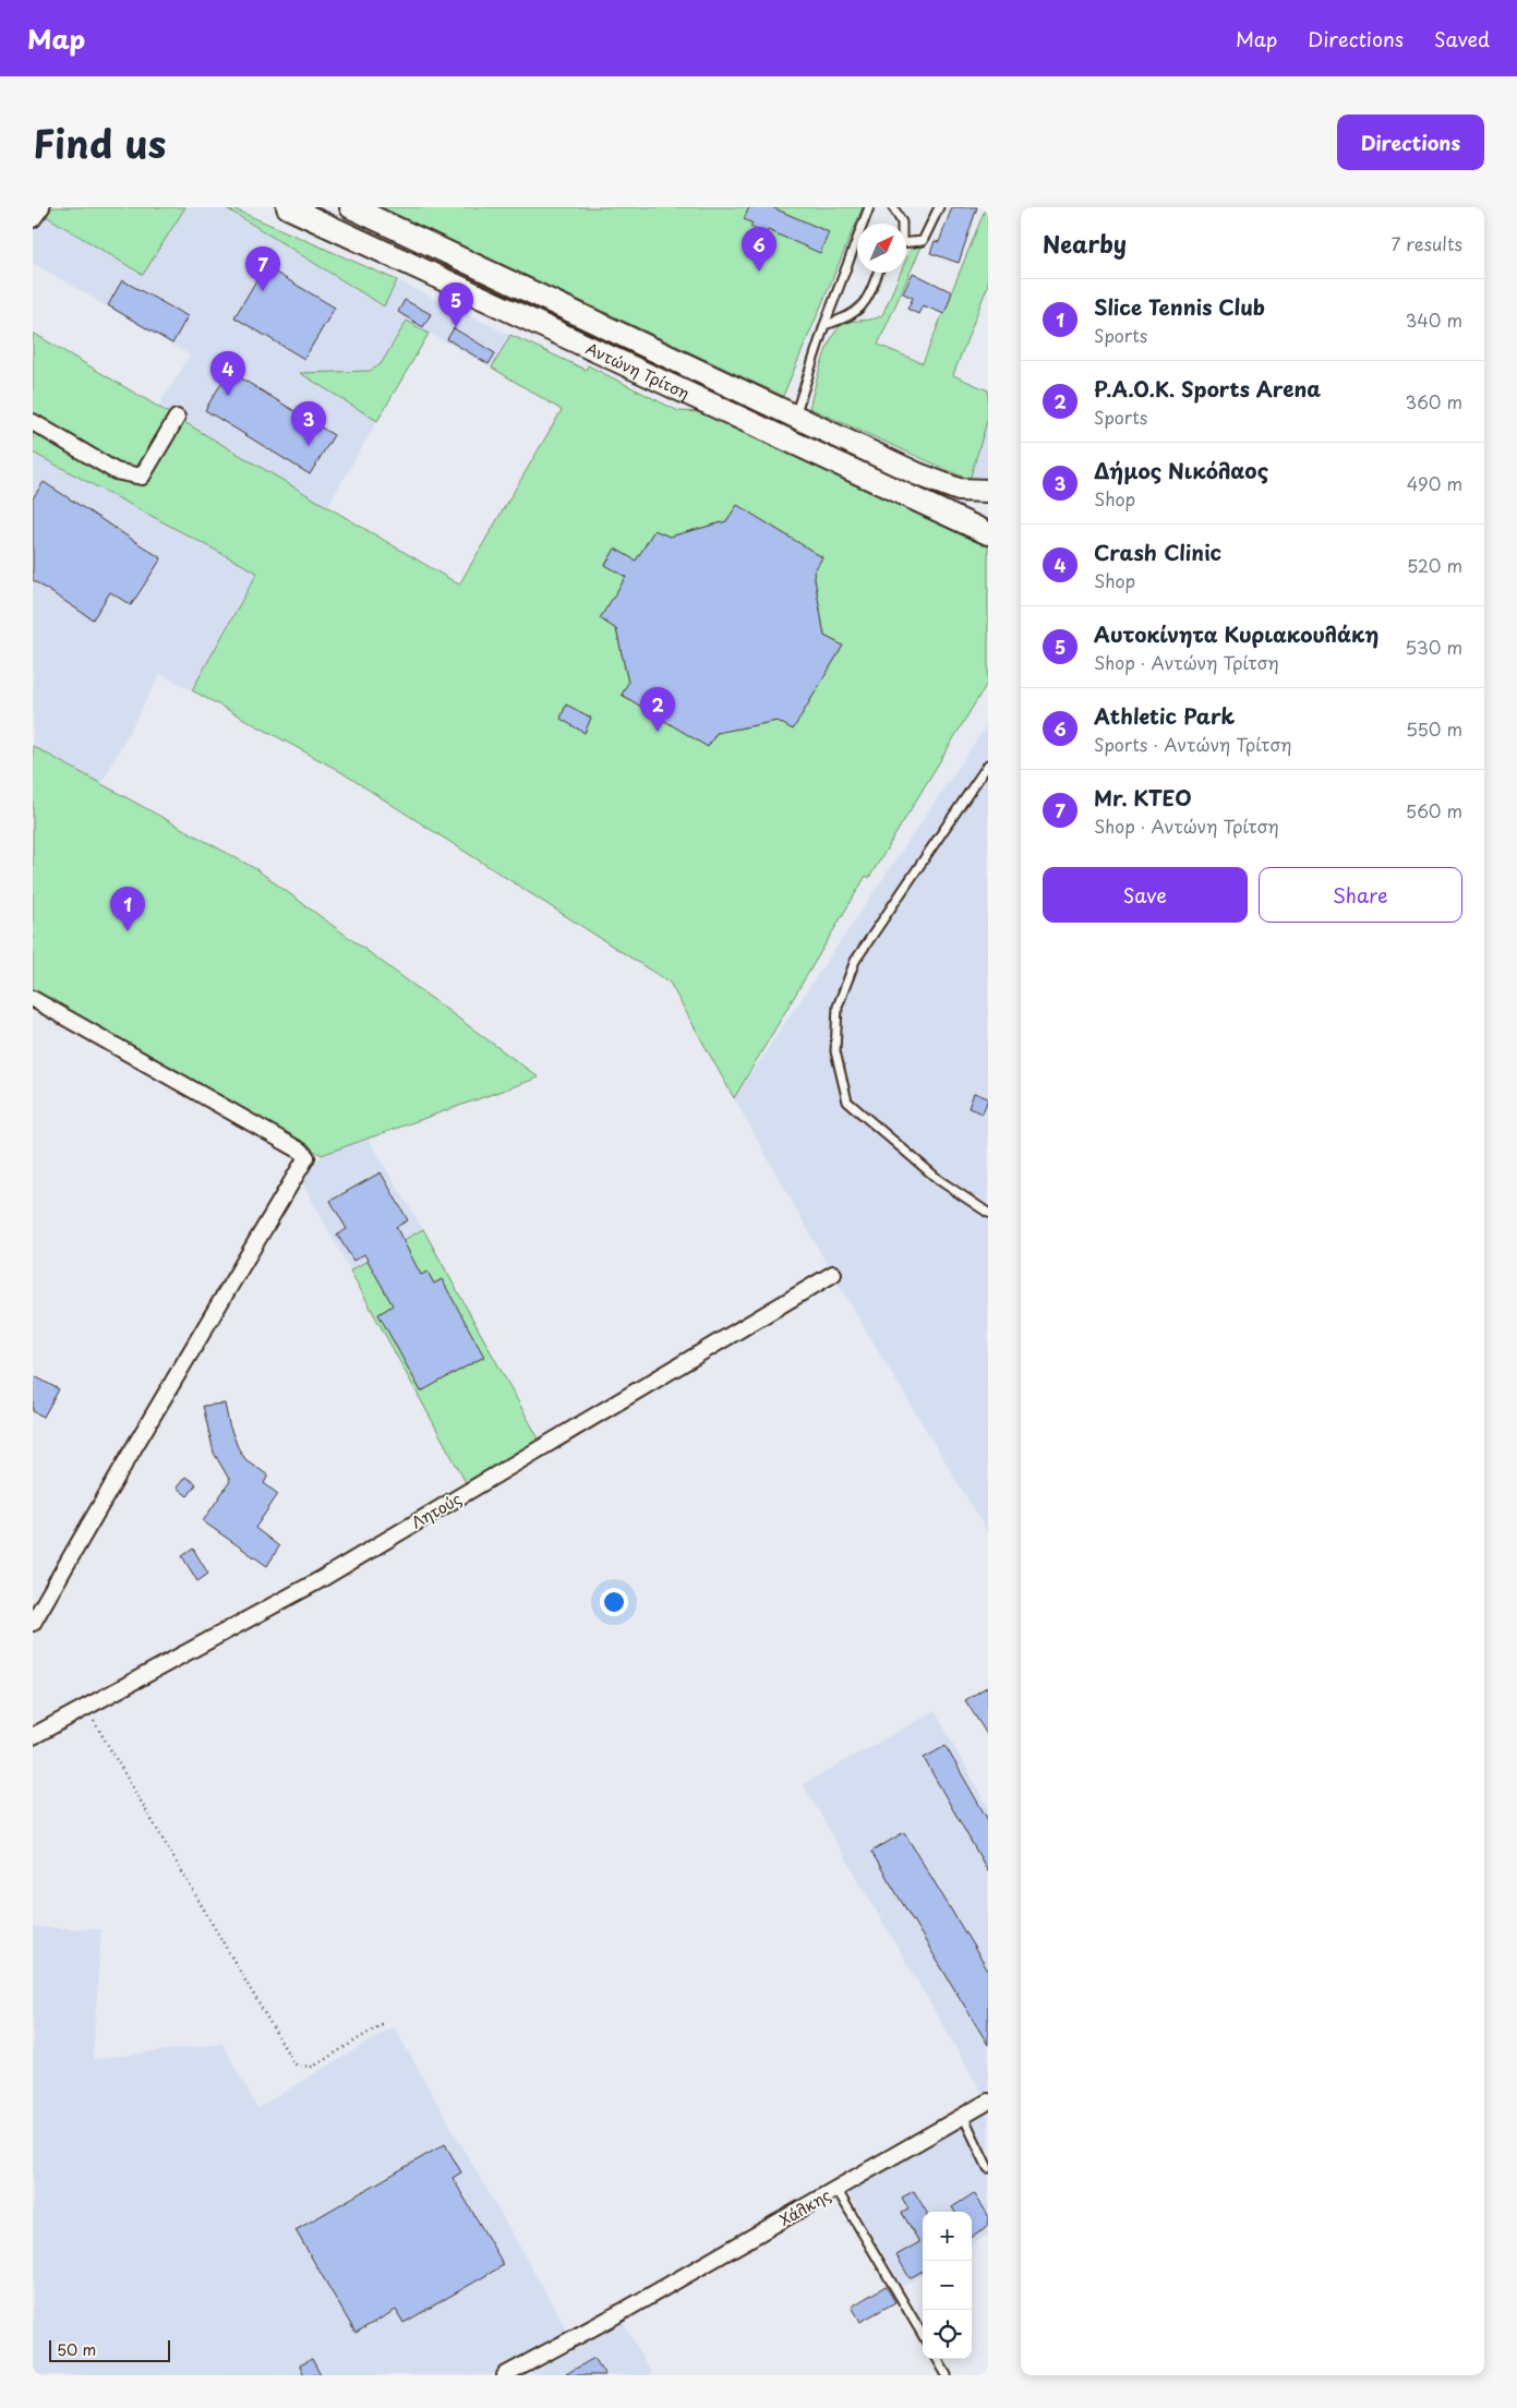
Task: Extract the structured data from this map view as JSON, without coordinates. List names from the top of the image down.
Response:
{
  "streets": {
    "street": ["Αντώνη Τρίτση", "Λητούς", "Χάλκης"]
  },
  "scale_bar": "50 m",
  "north": "top right",
  "page": {
    "header": "Map",
    "nav": ["Map", "Directions", "Saved"],
    "title": "Find us",
    "buttons": [
      "Directions",
      ["Save", "Share"]
    ],
    "heading": ["Nearby", "7 results"],
    "pins": [
      "6",
      "7",
      "5",
      "4",
      "3",
      "2",
      "1"
    ],
    "list": [
      {
        "mark": "1",
        "name": "Slice Tennis Club",
        "note": "Sports",
        "value": "340 m"
      },
      {
        "mark": "2",
        "name": "P.A.O.K. Sports Arena",
        "note": "Sports",
        "value": "360 m"
      },
      {
        "mark": "3",
        "name": "Δήμος Νικόλαος",
        "note": "Shop",
        "value": "490 m"
      },
      {
        "mark": "4",
        "name": "Crash Clinic",
        "note": "Shop",
        "value": "520 m"
      },
      {
        "mark": "5",
        "name": "Αυτοκίνητα Κυριακουλάκη",
        "note": "Shop · Αντώνη Τρίτση",
        "value": "530 m"
      },
      {
        "mark": "6",
        "name": "Athletic Park",
        "note": "Sports · Αντώνη Τρίτση",
        "value": "550 m"
      },
      {
        "mark": "7",
        "name": "Mr. KTEO",
        "note": "Shop · Αντώνη Τρίτση",
        "value": "560 m"
      }
    ],
    "map_buttons": ["+", "−"],
    "scale": "50 m"
  }
}
